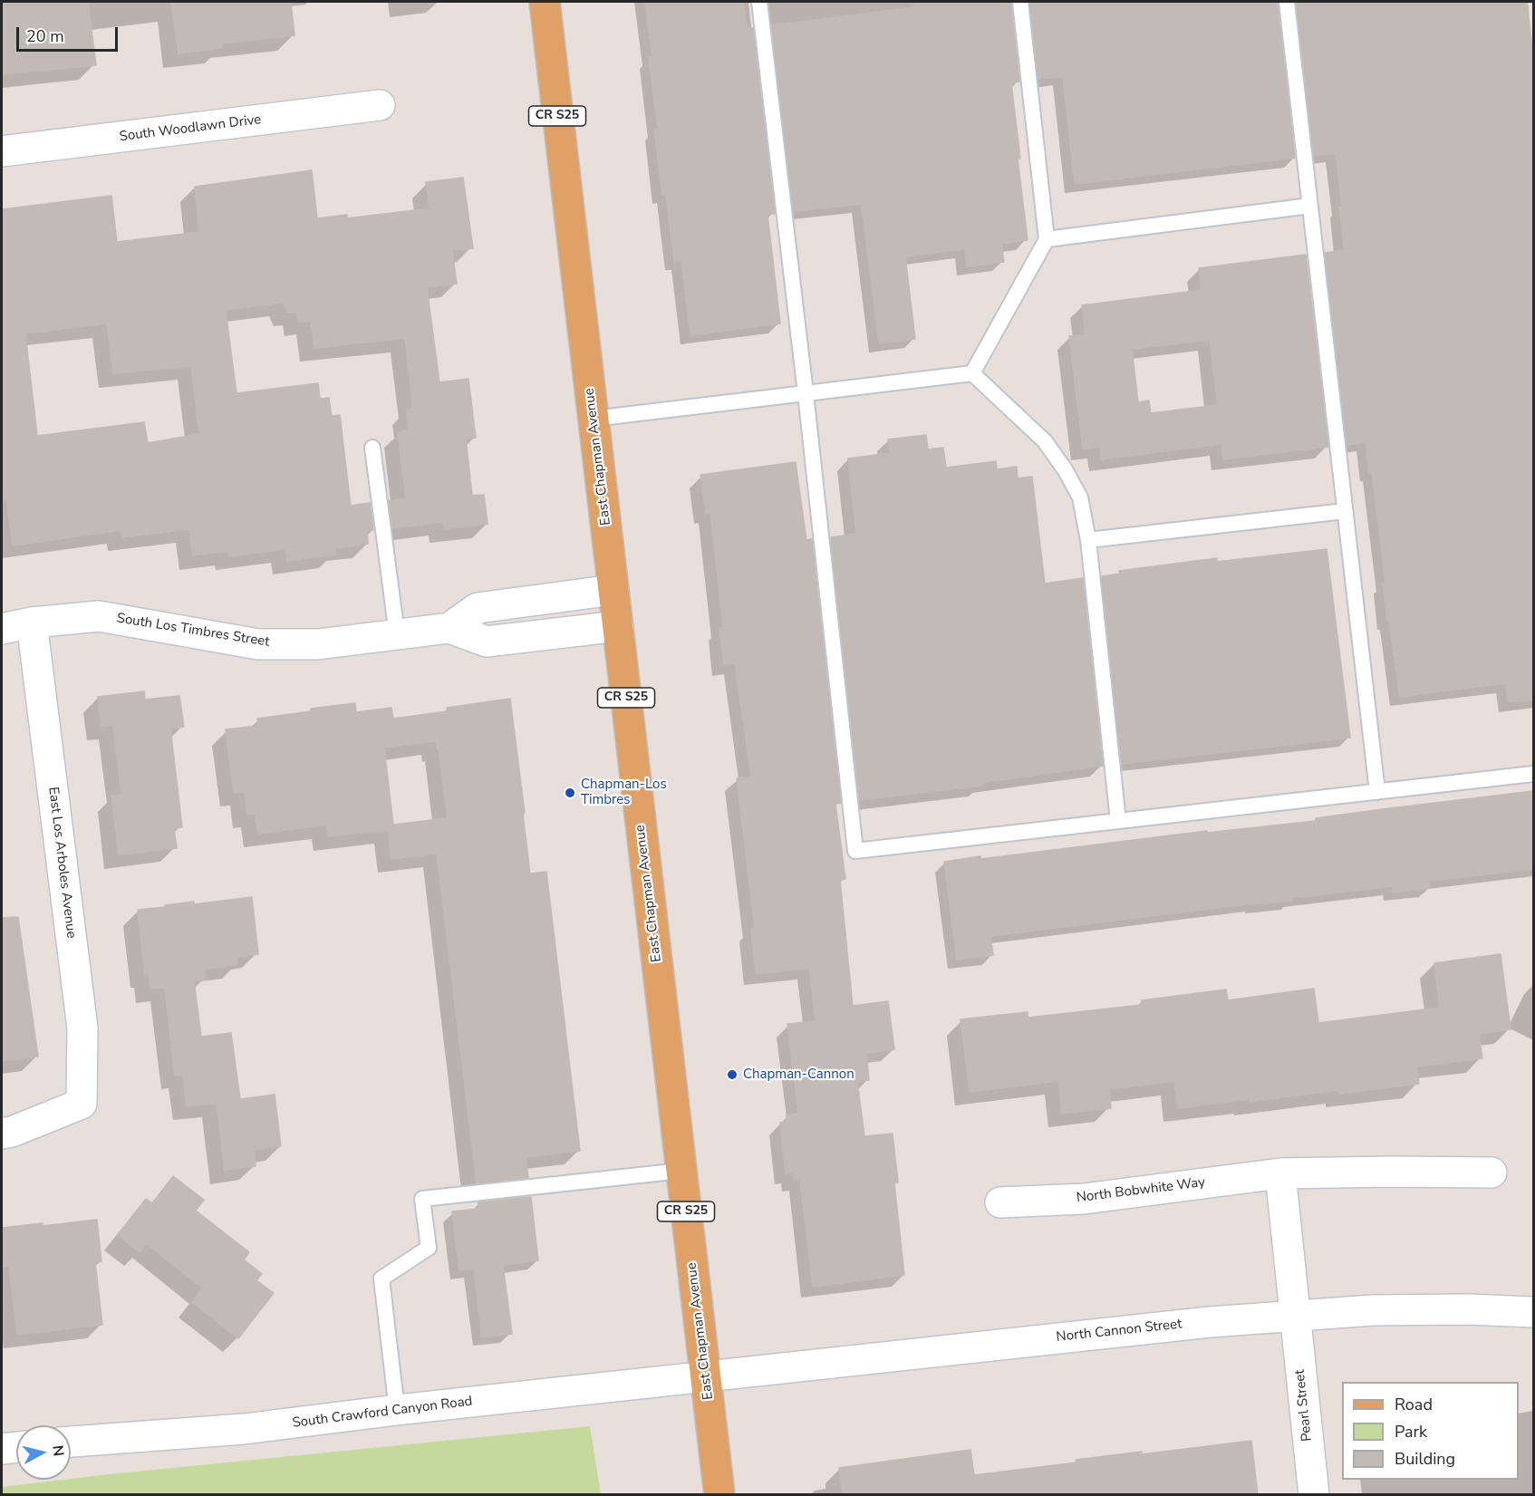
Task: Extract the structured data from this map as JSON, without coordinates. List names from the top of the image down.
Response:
{
  "streets": {
    "main road": ["CR S25", "East Chapman Avenue"],
    "street": [
      "South Woodlawn Drive",
      "South Los Timbres Street",
      "East Los Arboles Avenue",
      "North Bobwhite Way",
      "North Cannon Street",
      "Pearl Street",
      "South Crawford Canyon Road"
    ]
  },
  "crossings": [
    ["East Chapman Avenue", "South Los Timbres Street"],
    ["East Chapman Avenue", "North Cannon Street"],
    ["East Chapman Avenue", "South Crawford Canyon Road"],
    ["South Los Timbres Street", "East Los Arboles Avenue"],
    ["North Cannon Street", "Pearl Street"],
    ["North Cannon Street", "South Crawford Canyon Road"]
  ],
  "places": ["Chapman-Los Timbres", "Chapman-Cannon"],
  "legend": ["Road", "Park", "Building"],
  "scale_bar": "20 m",
  "north": "right"
}
